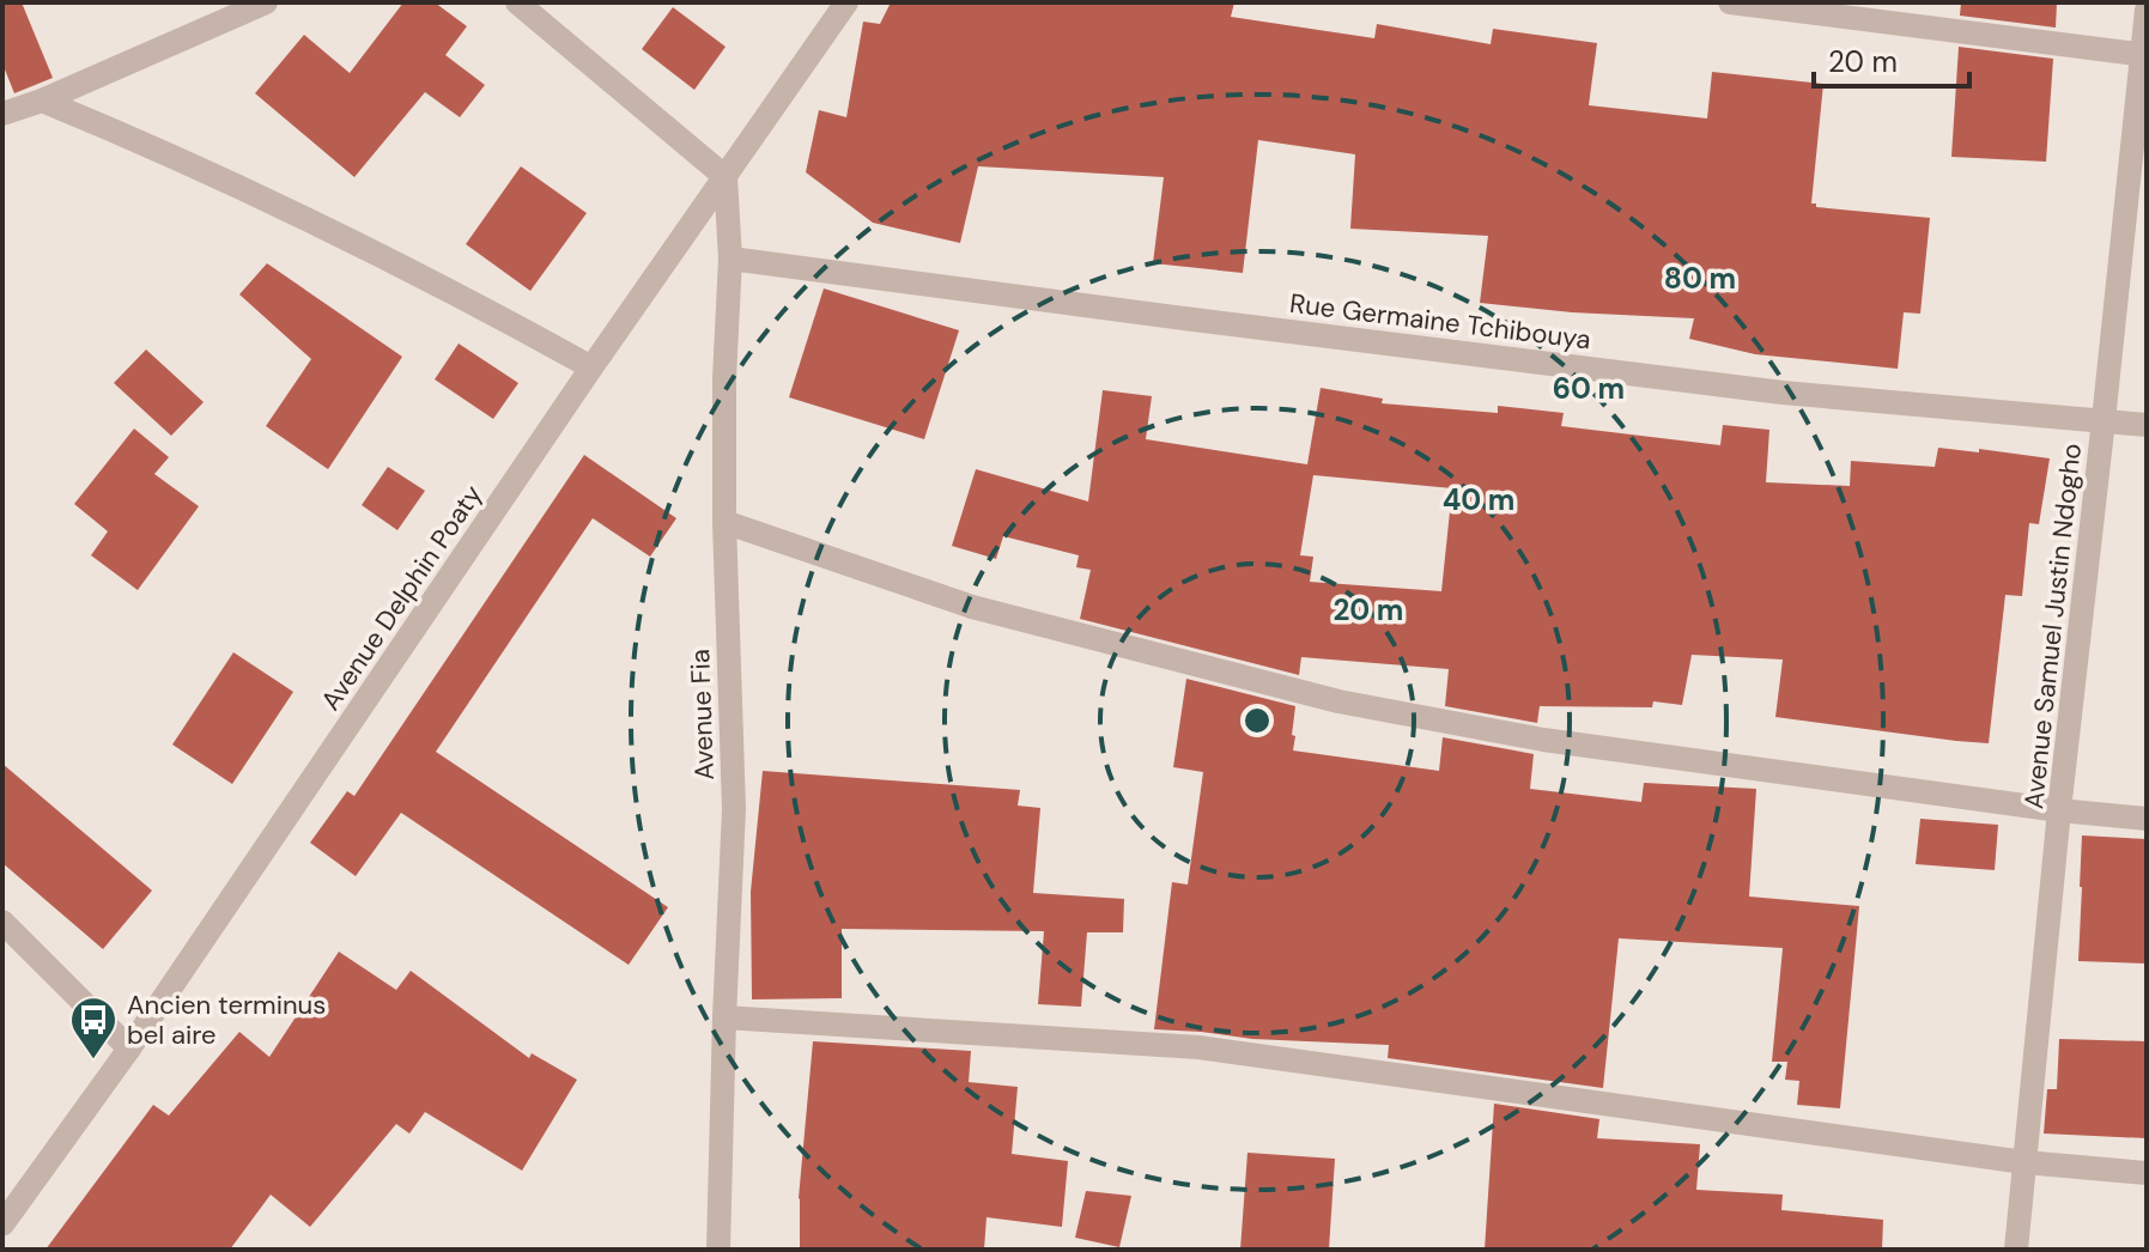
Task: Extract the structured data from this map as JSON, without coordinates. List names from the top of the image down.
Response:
{
  "streets": {
    "street": [
      "Rue Germaine Tchibouya",
      "Avenue Delphin Poaty",
      "Avenue Samuel Justin Ndogho",
      "Avenue Fia"
    ]
  },
  "crossings": [
    ["Rue Germaine Tchibouya", "Avenue Samuel Justin Ndogho"],
    ["Rue Germaine Tchibouya", "Avenue Fia"],
    ["Avenue Delphin Poaty", "Avenue Fia"]
  ],
  "places": {
    "bus stop": ["Ancien terminus bel aire"]
  },
  "scale_bar": "20 m",
  "rings": [
    "80 m",
    "60 m",
    "40 m",
    "20 m"
  ]
}
